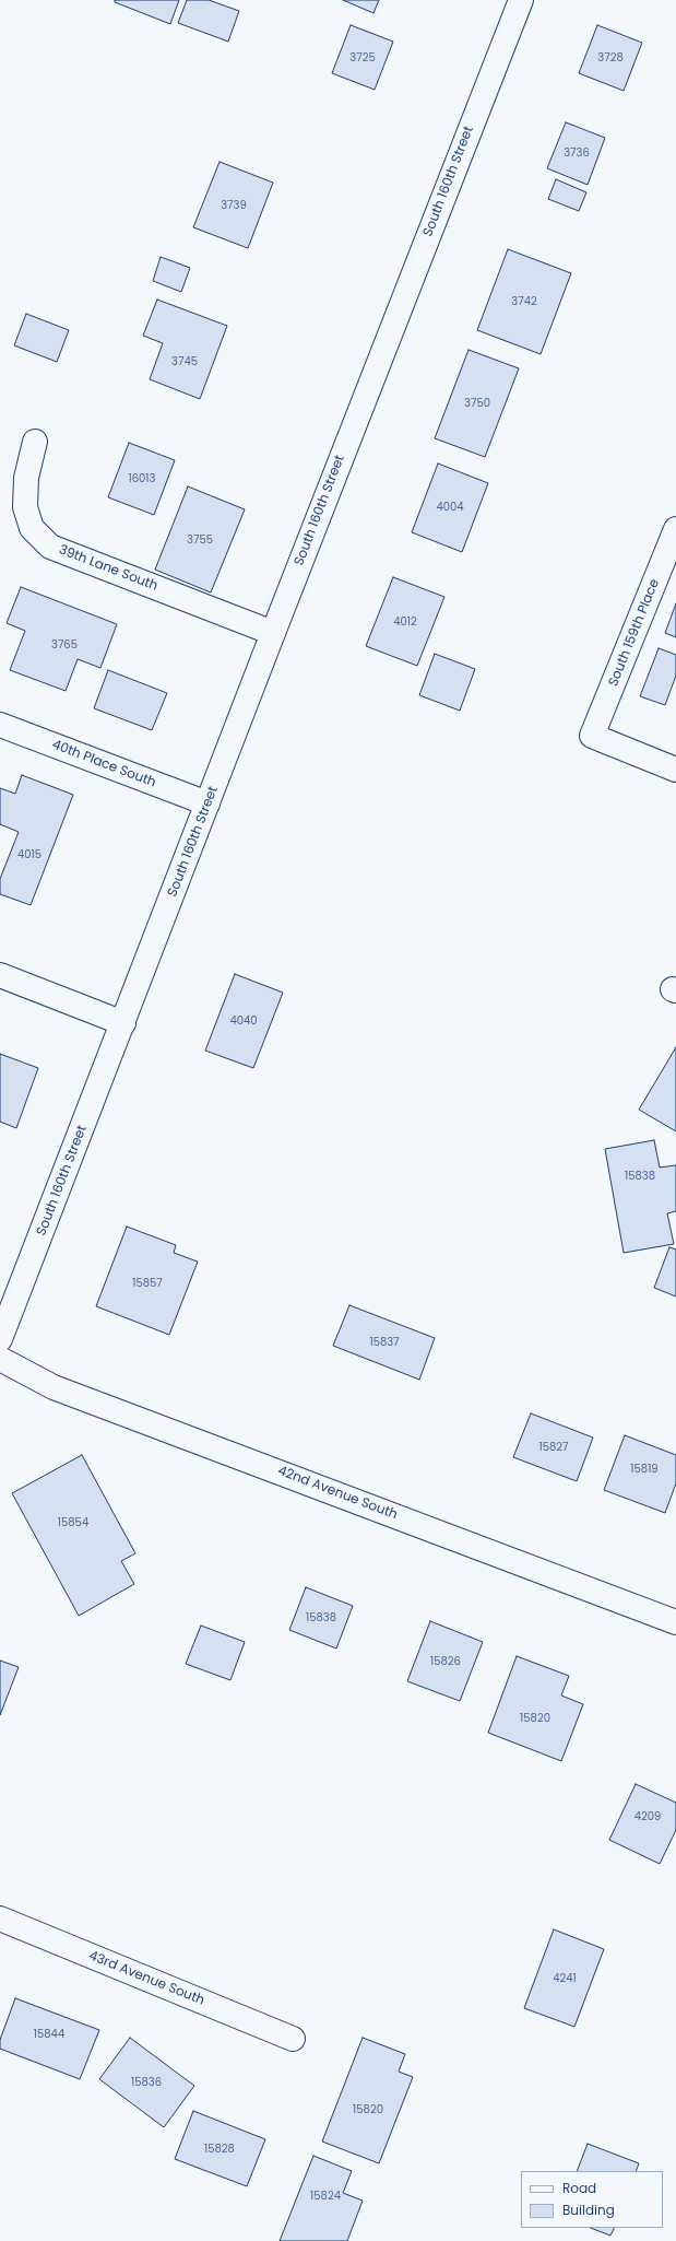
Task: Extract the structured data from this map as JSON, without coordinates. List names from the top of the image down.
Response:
{
  "streets": {
    "street": [
      "South 160th Street",
      "39th Lane South",
      "South 159th Place",
      "40th Place South",
      "42nd Avenue South",
      "43rd Avenue South"
    ]
  },
  "crossings": [
    ["South 160th Street", "39th Lane South"],
    ["South 160th Street", "40th Place South"]
  ],
  "house_numbers": [
    "3725",
    "3728",
    "3736",
    "3739",
    "3742",
    "3745",
    "3750",
    "16013",
    "4004",
    "3755",
    "4012",
    "3765",
    "4015",
    "4040",
    "15838",
    "15857",
    "15837",
    "15827",
    "15819",
    "15854",
    "15838",
    "15826",
    "15820",
    "4209",
    "4241",
    "15844",
    "15836",
    "15820",
    "15828",
    "15824"
  ],
  "legend": ["Road", "Building"]
}
